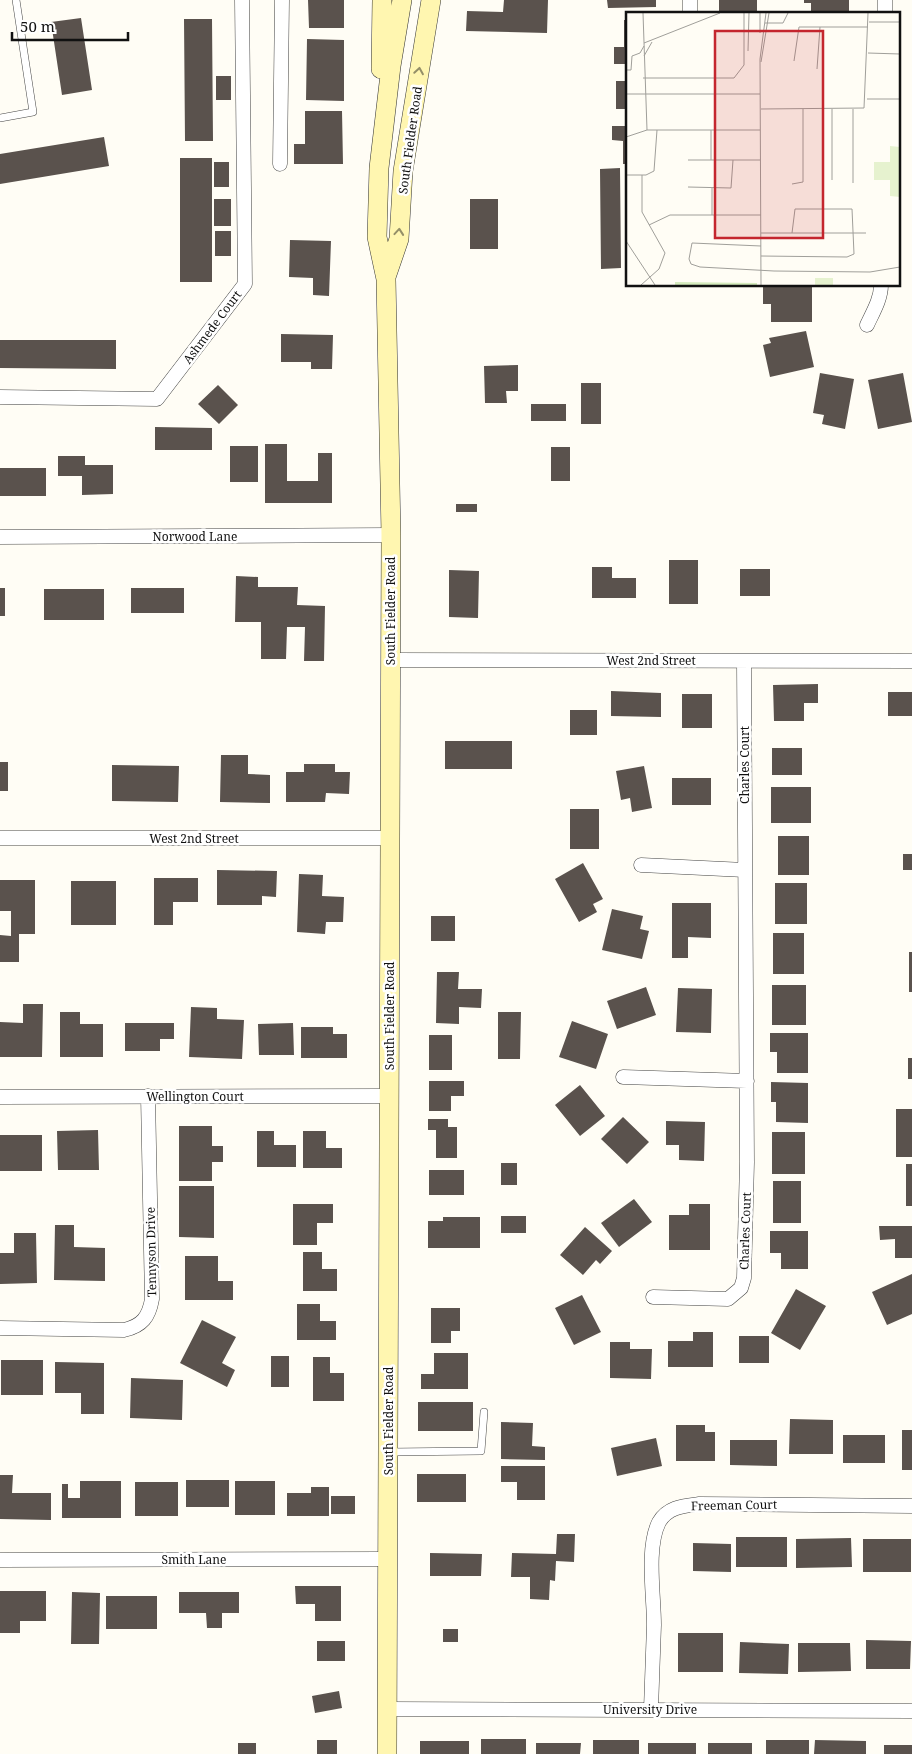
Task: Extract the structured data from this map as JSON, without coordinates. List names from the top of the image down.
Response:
{
  "streets": {
    "main road": ["South Fielder Road"],
    "street": [
      "Ashmede Court",
      "Norwood Lane",
      "West 2nd Street",
      "Charles Court",
      "Wellington Court",
      "Tennyson Drive",
      "Freeman Court",
      "Smith Lane",
      "University Drive"
    ]
  },
  "crossings": [
    ["South Fielder Road", "Norwood Lane"],
    ["South Fielder Road", "West 2nd Street"],
    ["South Fielder Road", "Wellington Court"],
    ["South Fielder Road", "Smith Lane"],
    ["South Fielder Road", "University Drive"],
    ["West 2nd Street", "Charles Court"],
    ["Wellington Court", "Tennyson Drive"],
    ["Freeman Court", "University Drive"]
  ],
  "scale_bar": "50 m"
}
